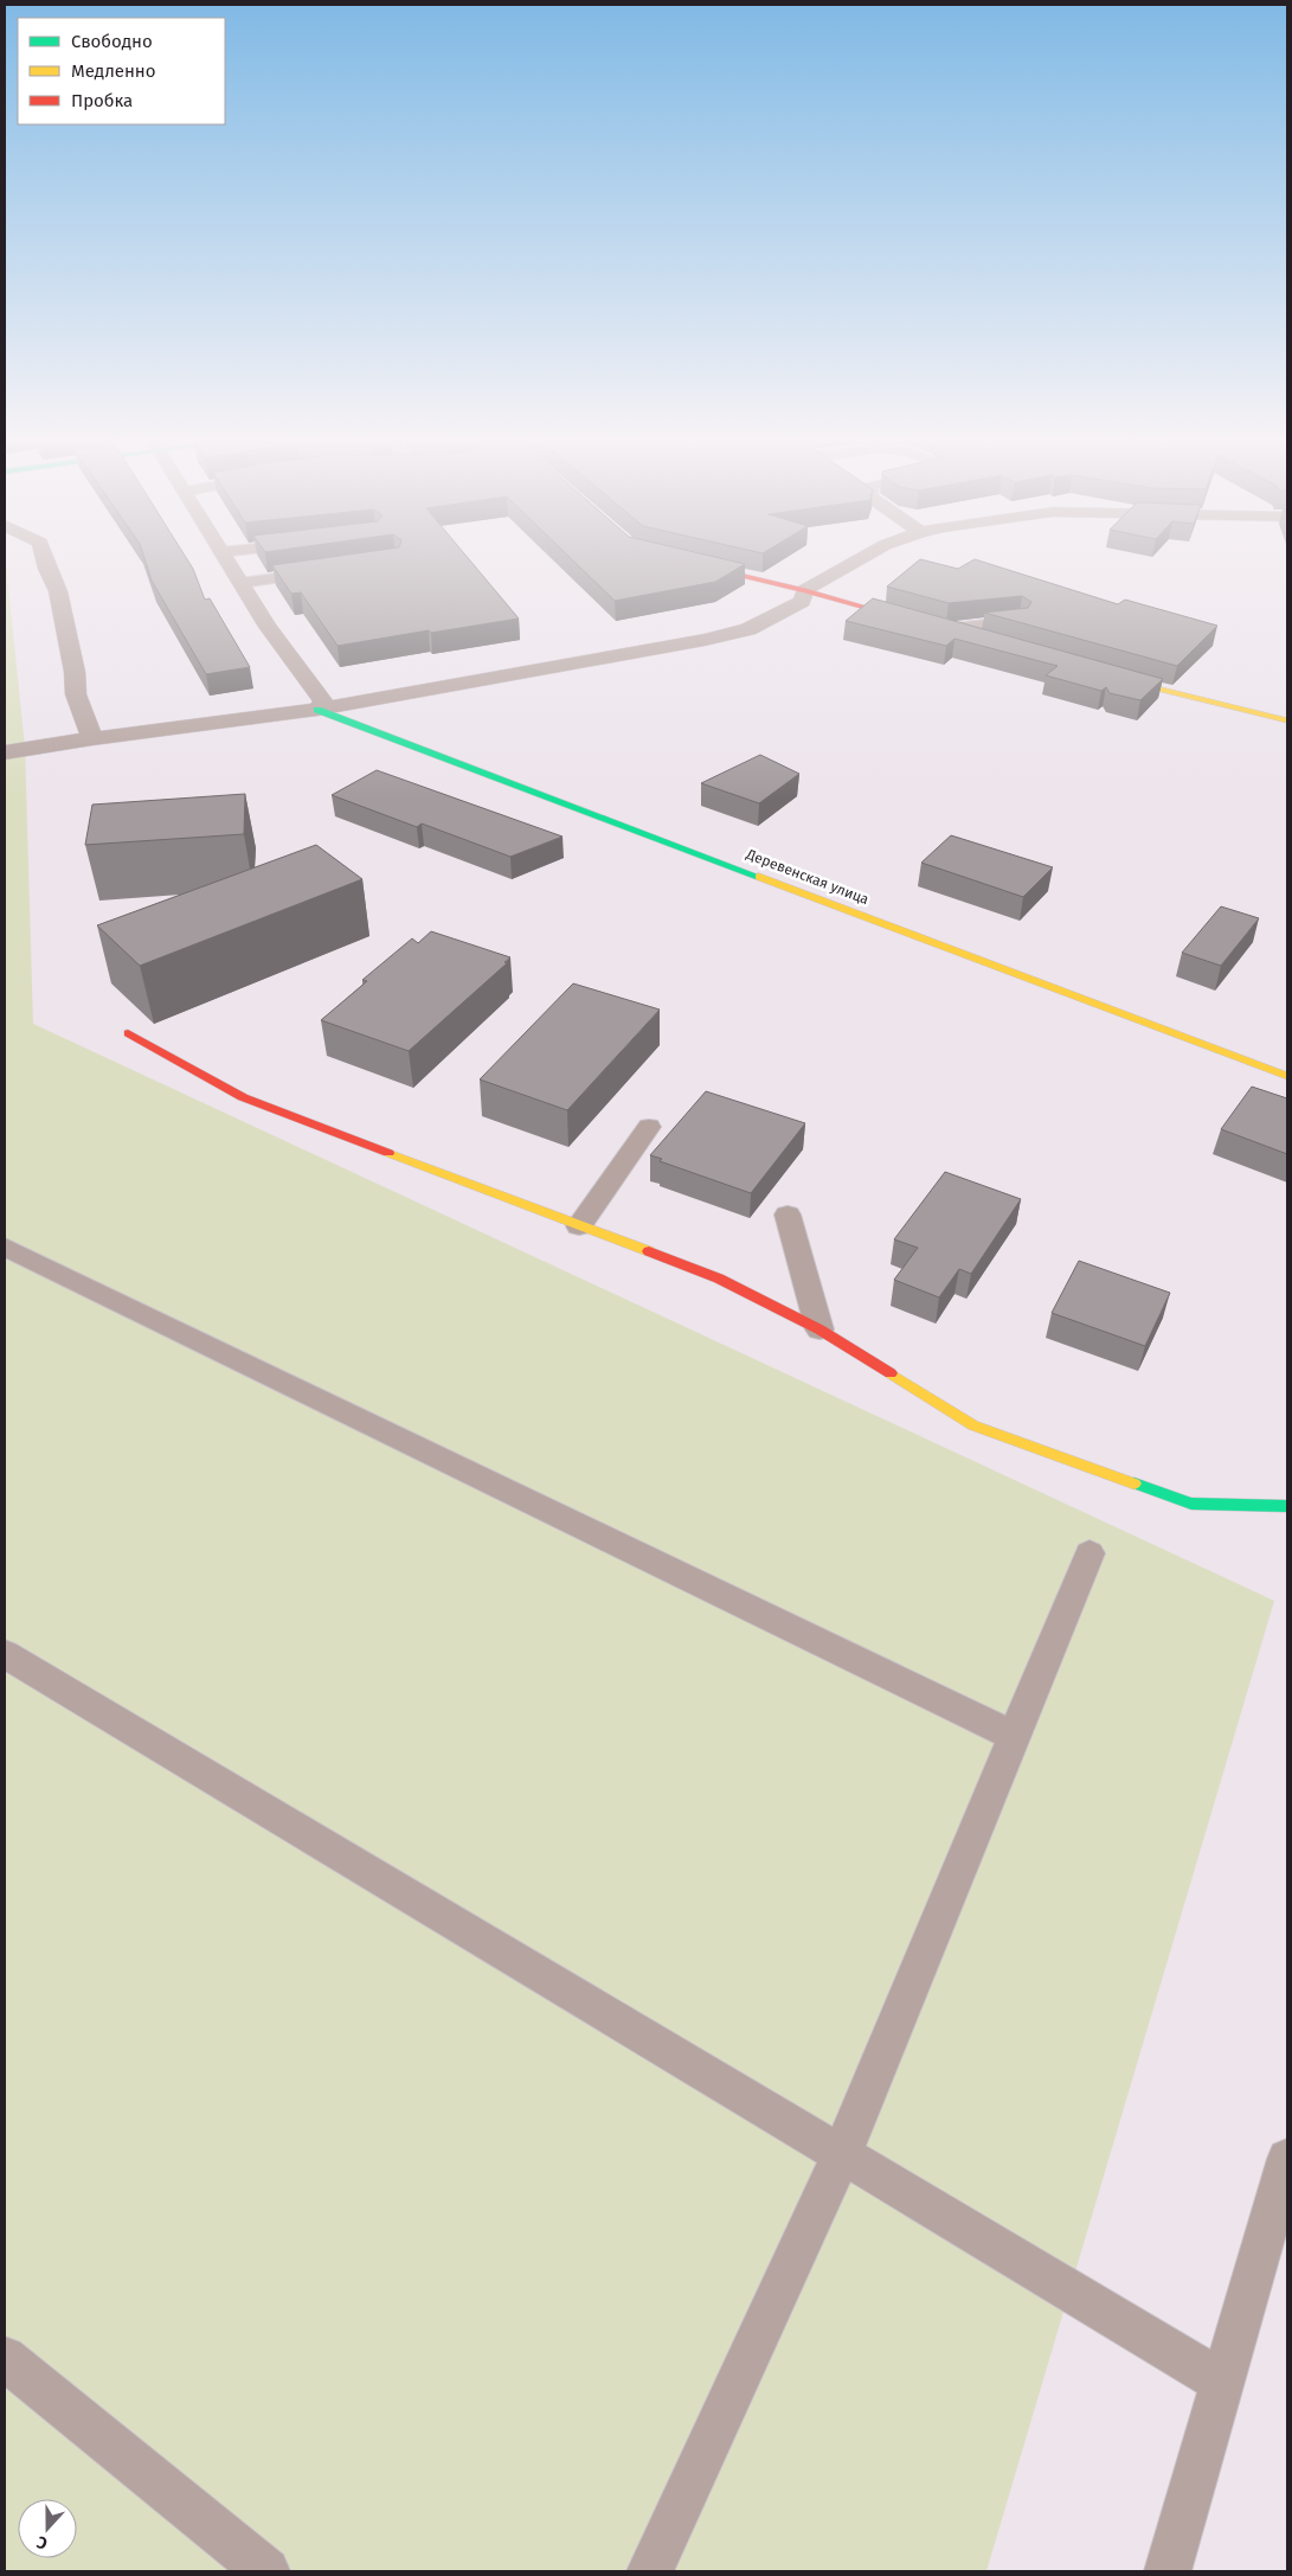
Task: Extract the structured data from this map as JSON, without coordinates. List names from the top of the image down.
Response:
{
  "streets": {
    "street": ["Деревенская улица"]
  },
  "legend": ["Свободно", "Медленно", "Пробка"],
  "north": "bottom"
}
